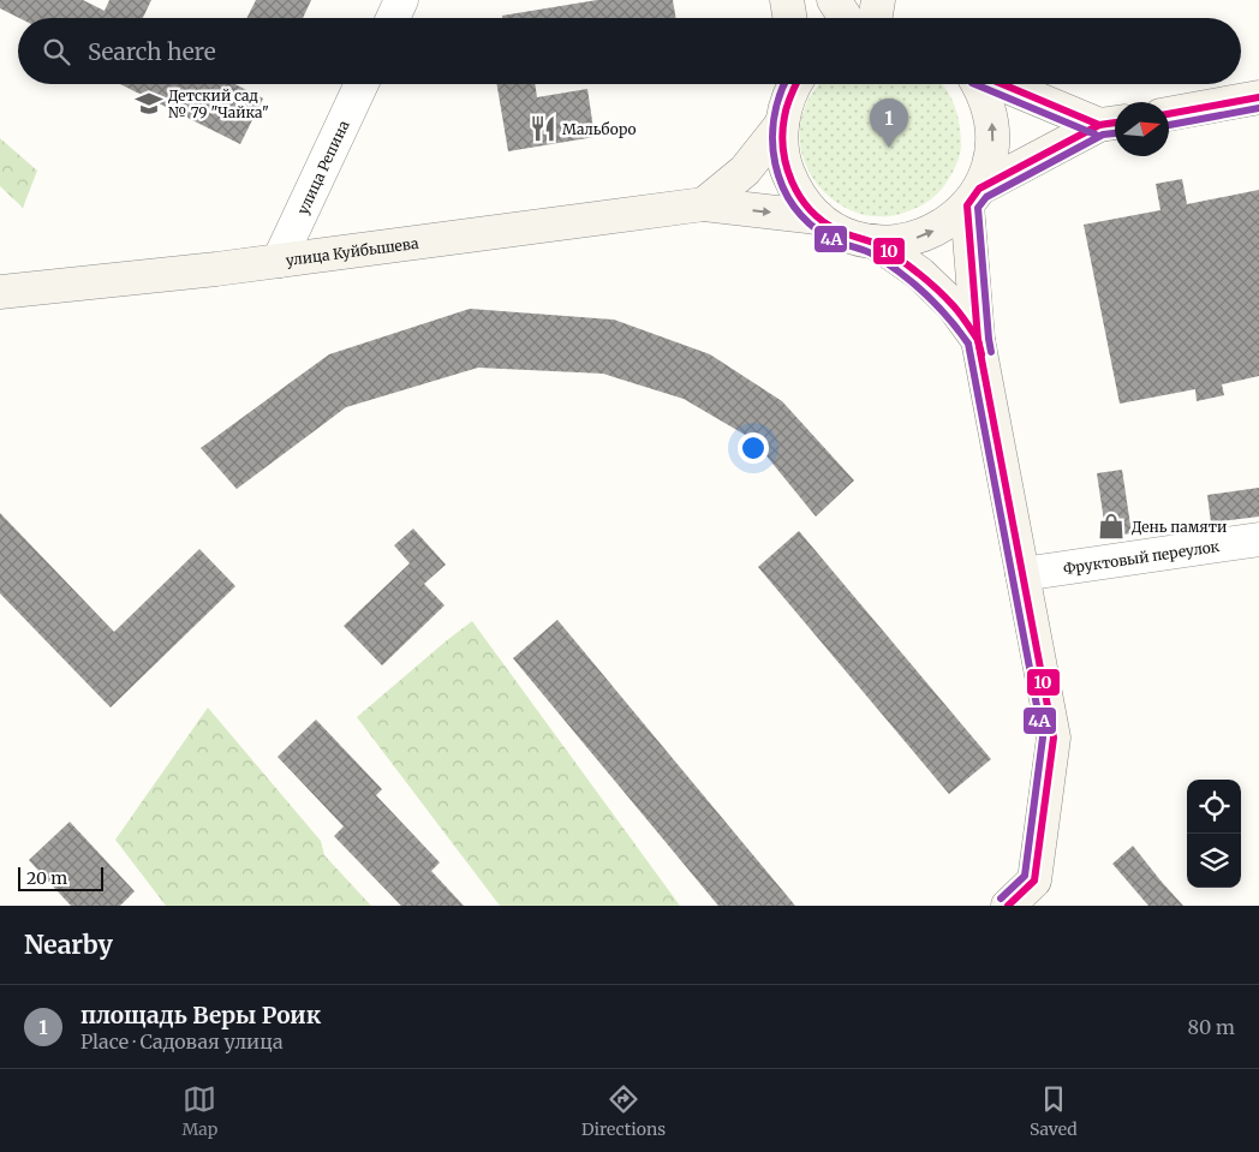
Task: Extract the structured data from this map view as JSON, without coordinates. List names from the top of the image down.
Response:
{
  "streets": {
    "main road": ["улица Куйбышева"],
    "street": ["улица Репина", "Фруктовый переулок"]
  },
  "crossings": [
    ["улица Репина", "улица Куйбышева"]
  ],
  "places": {
    "school or university": ["Детский сад № 79 \"Чайка\""],
    "restaurant": ["Мальборо"],
    "shop": ["День памяти"]
  },
  "lines": ["transit line 10", "transit line 4А"],
  "scale_bar": "20 m",
  "north": "right",
  "page": {
    "search": "Search here",
    "pins": "1",
    "scale": "20 m",
    "heading": "Nearby",
    "list": [
      {
        "mark": "1",
        "name": "площадь Веры Роик",
        "note": "Place · Садовая улица",
        "value": "80 m"
      }
    ],
    "nav": ["Map", "Directions", "Saved"]
  }
}
